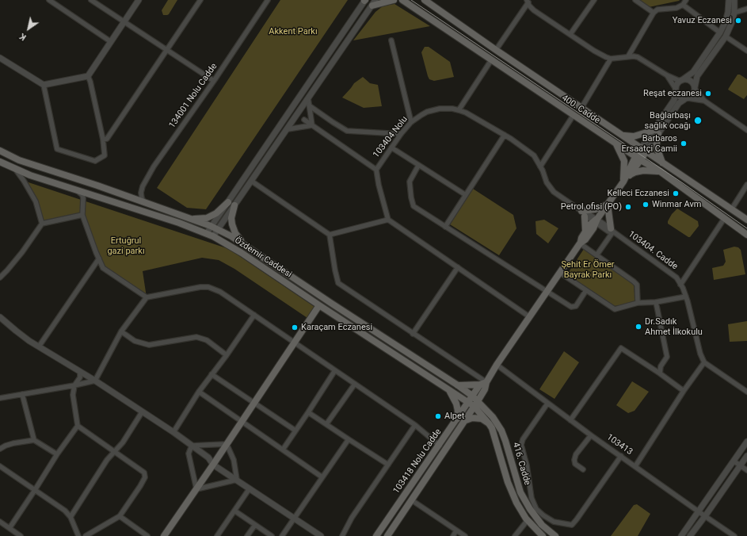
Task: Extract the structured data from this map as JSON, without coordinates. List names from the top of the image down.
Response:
{
  "streets": {
    "main road": [
      "400. Cadde",
      "Özdemir Caddesi",
      "103418 Nolu Cadde",
      "416. Cadde"
    ],
    "street": [
      "134001 Nolu Cadde",
      "103404 Nolu",
      "103404. Cadde",
      "103413"
    ]
  },
  "crossings": [
    ["134001 Nolu Cadde", "Özdemir Caddesi"],
    ["400. Cadde", "103404 Nolu"],
    ["400. Cadde", "103404. Cadde"],
    ["103404 Nolu", "103404. Cadde"],
    ["Özdemir Caddesi", "103418 Nolu Cadde"],
    ["Özdemir Caddesi", "416. Cadde"],
    ["103418 Nolu Cadde", "416. Cadde"]
  ],
  "parks": ["Akkent Parkı", "Ertuğrul gazi parkı", "Şehit Er Ömer Bayrak Parkı"],
  "places": [
    "Yavuz Eczanesi",
    "Reşat eczanesi",
    "Bağlarbaşı sağlık ocağı",
    "Barbaros Ersaatçi Camii",
    "Kelleci Eczanesi",
    "Winmar Avm",
    "Petrol ofisi (PO)",
    "Dr.Sadık Ahmet İlkokulu",
    "Karaçam Eczanesi",
    "Alpet"
  ],
  "north": "bottom left"
}
